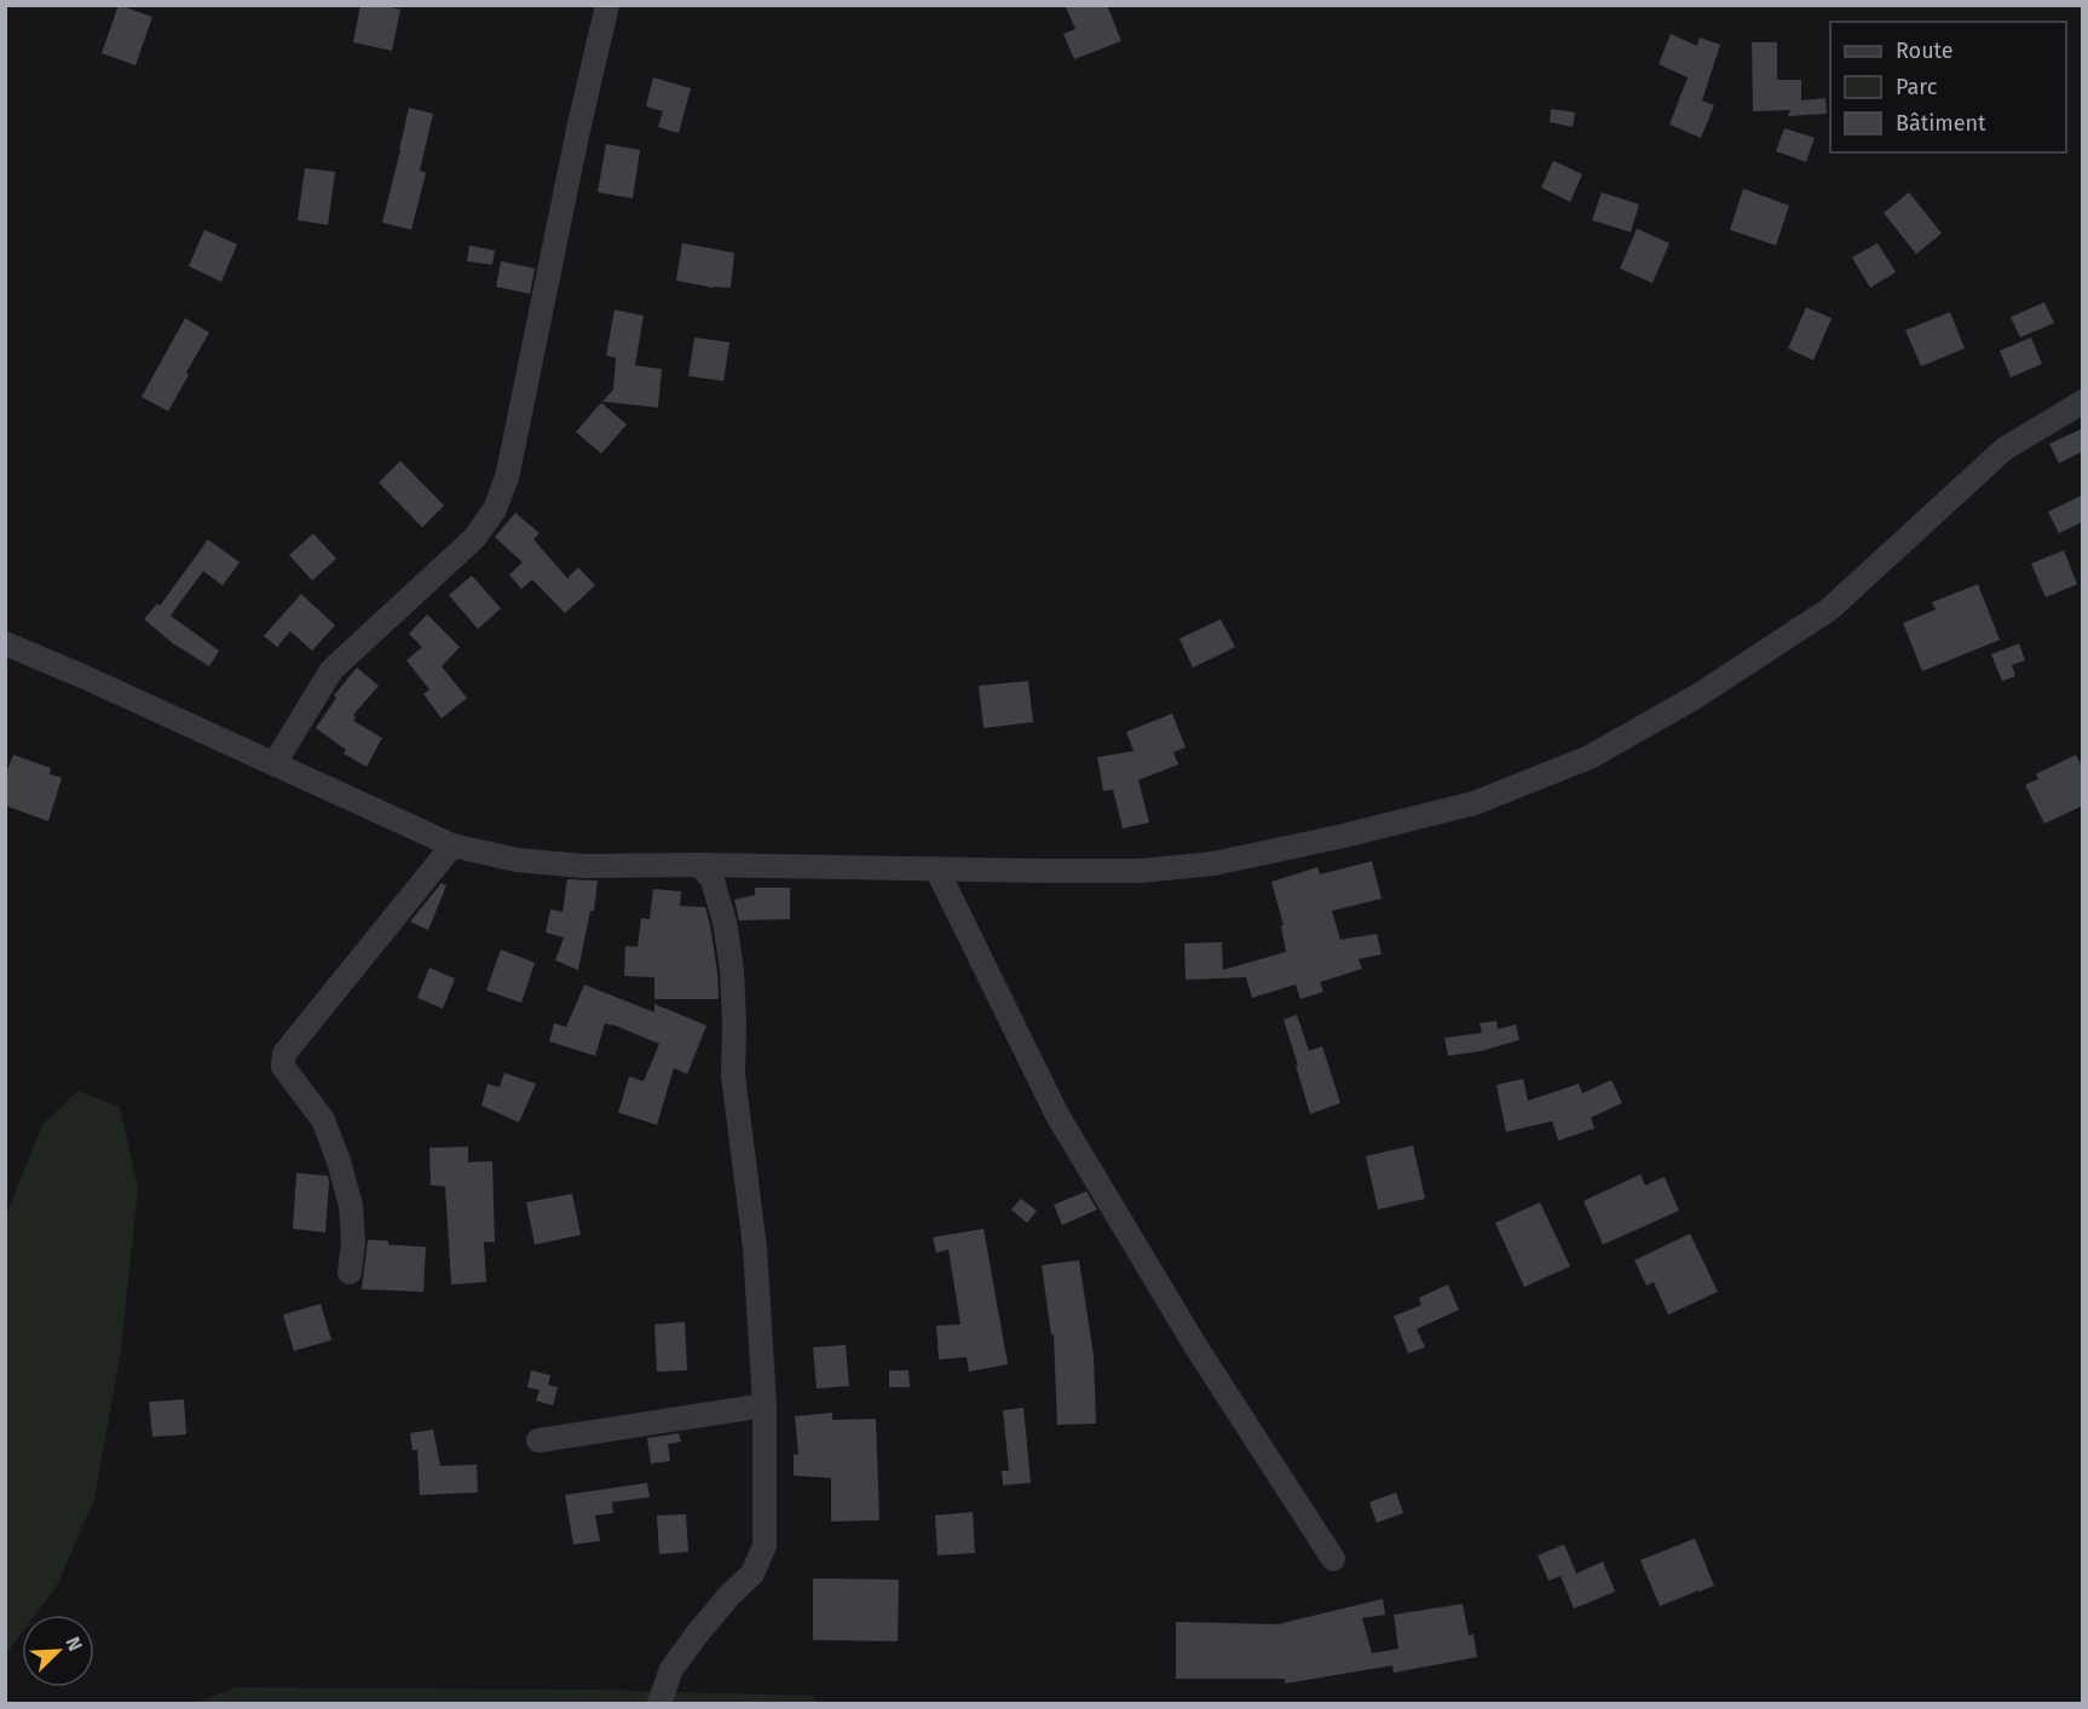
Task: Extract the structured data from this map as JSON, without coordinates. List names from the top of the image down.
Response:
{
  "legend": ["Route", "Parc", "Bâtiment"],
  "north": "top right"
}
